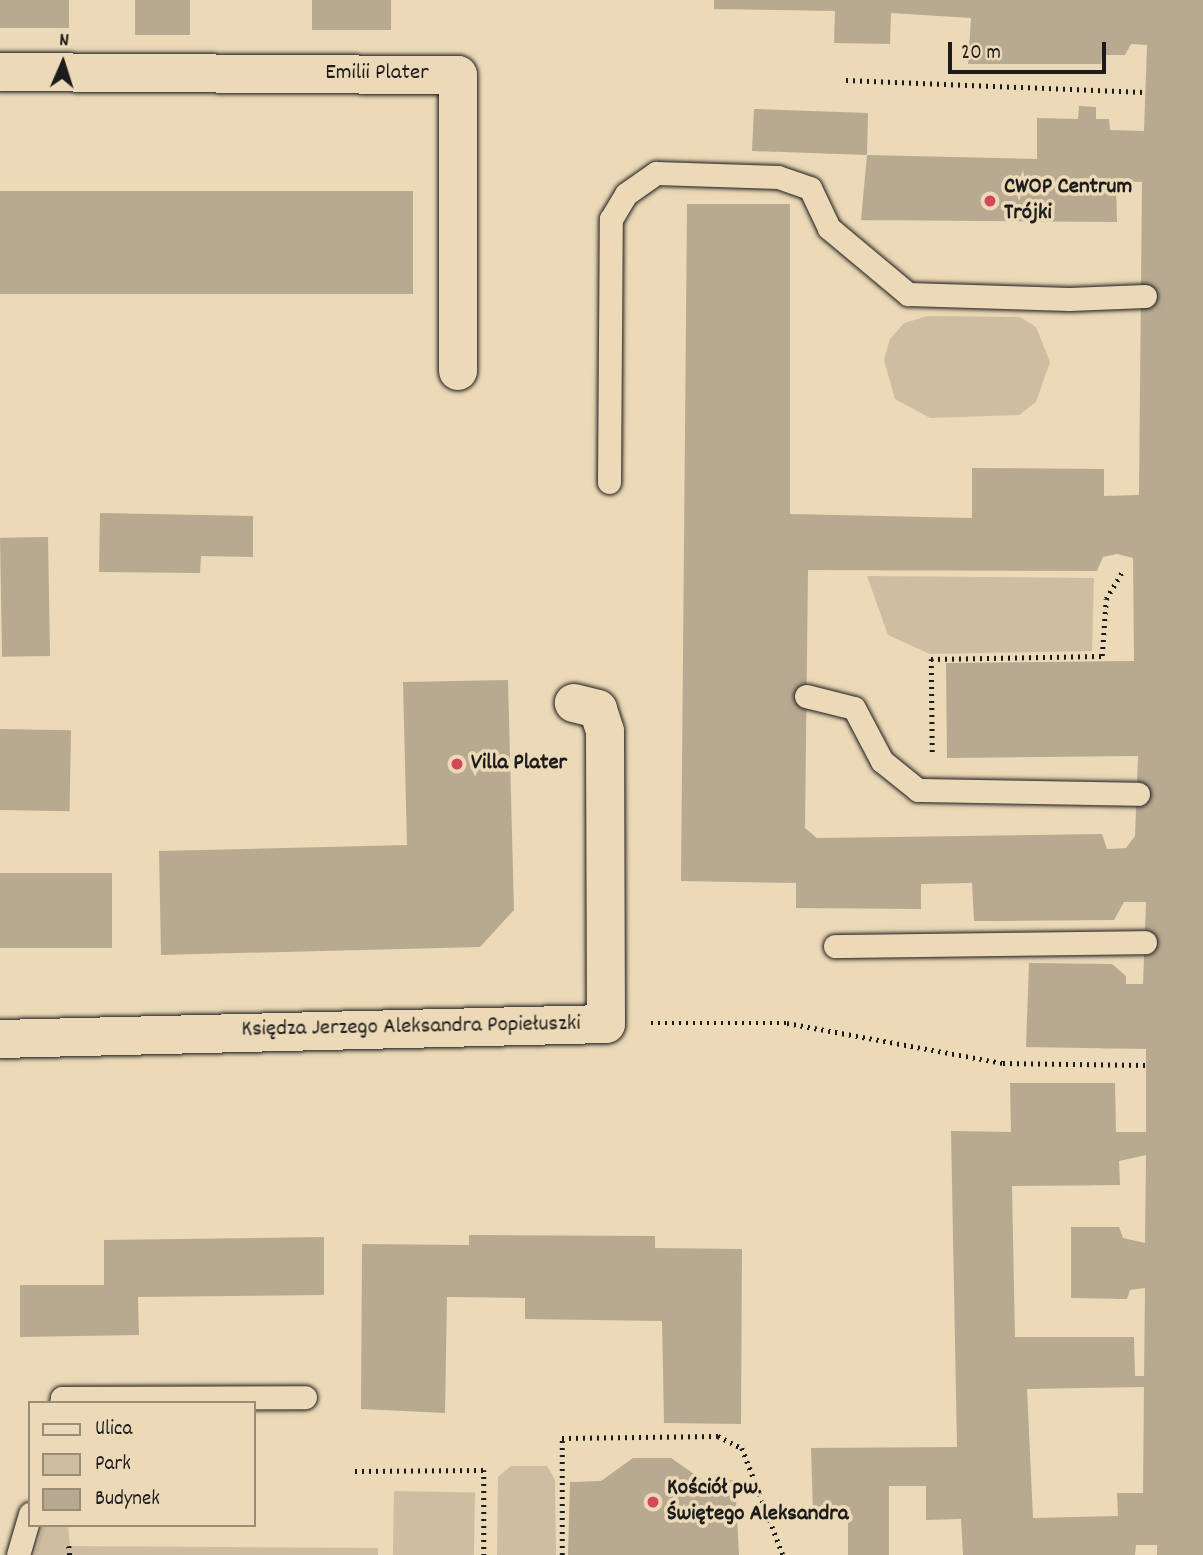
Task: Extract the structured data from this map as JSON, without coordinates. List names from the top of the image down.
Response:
{
  "streets": {
    "street": ["Emilii Plater", "Księdza Jerzego Aleksandra Popiełuszki"]
  },
  "places": ["CWOP Centrum Trójki", "Villa Plater", "Kościół pw. Świętego Aleksandra"],
  "legend": ["Ulica", "Park", "Budynek"],
  "scale_bar": "20 m",
  "north": "top"
}
